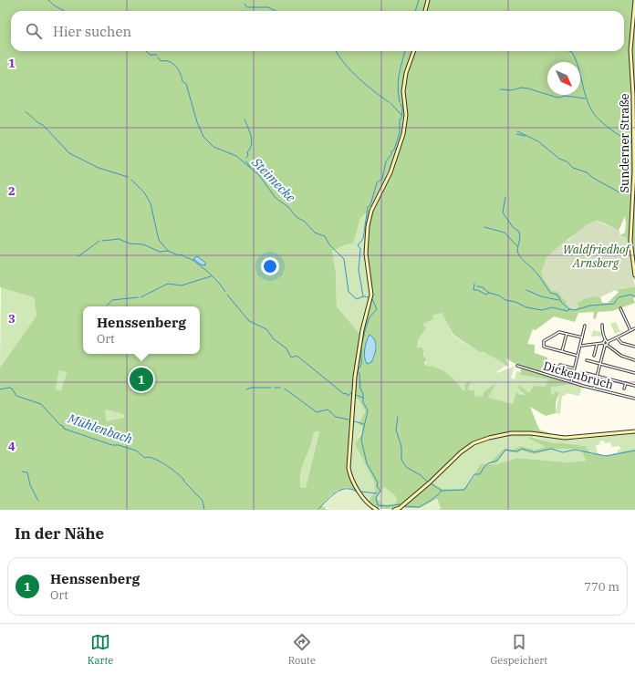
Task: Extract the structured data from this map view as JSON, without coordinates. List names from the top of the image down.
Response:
{
  "streets": {
    "main road": ["Sunderner Straße"],
    "street": ["Dickenbruch"]
  },
  "water": ["Steimecke", "Mühlenbach"],
  "parks": ["Waldfriedhof Arnsberg"],
  "north": "bottom right",
  "page": {
    "search": "Hier suchen",
    "popup": ["Henssenberg", "Ort"],
    "pins": "1",
    "heading": "In der Nähe",
    "list": [
      {
        "mark": "1",
        "name": "Henssenberg",
        "note": "Ort",
        "value": "770 m"
      }
    ],
    "nav": ["Karte", "Route", "Gespeichert"]
  },
  "grid": {
    "rows": [
      "1",
      "2",
      "3",
      "4"
    ]
  }
}
